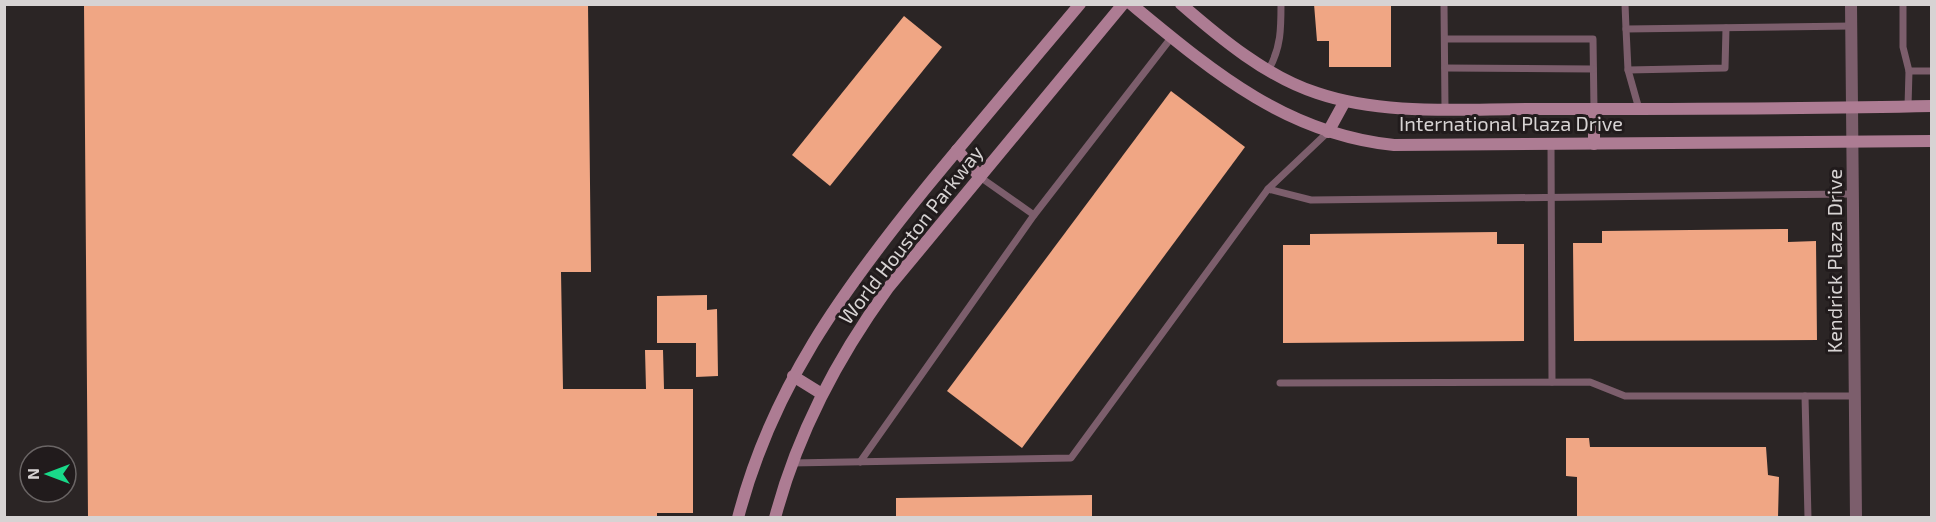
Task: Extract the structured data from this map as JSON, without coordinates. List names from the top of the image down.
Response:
{
  "streets": {
    "street": ["International Plaza Drive", "World Houston Parkway", "Kendrick Plaza Drive"]
  },
  "crossings": [
    ["International Plaza Drive", "Kendrick Plaza Drive"]
  ],
  "north": "left"
}
